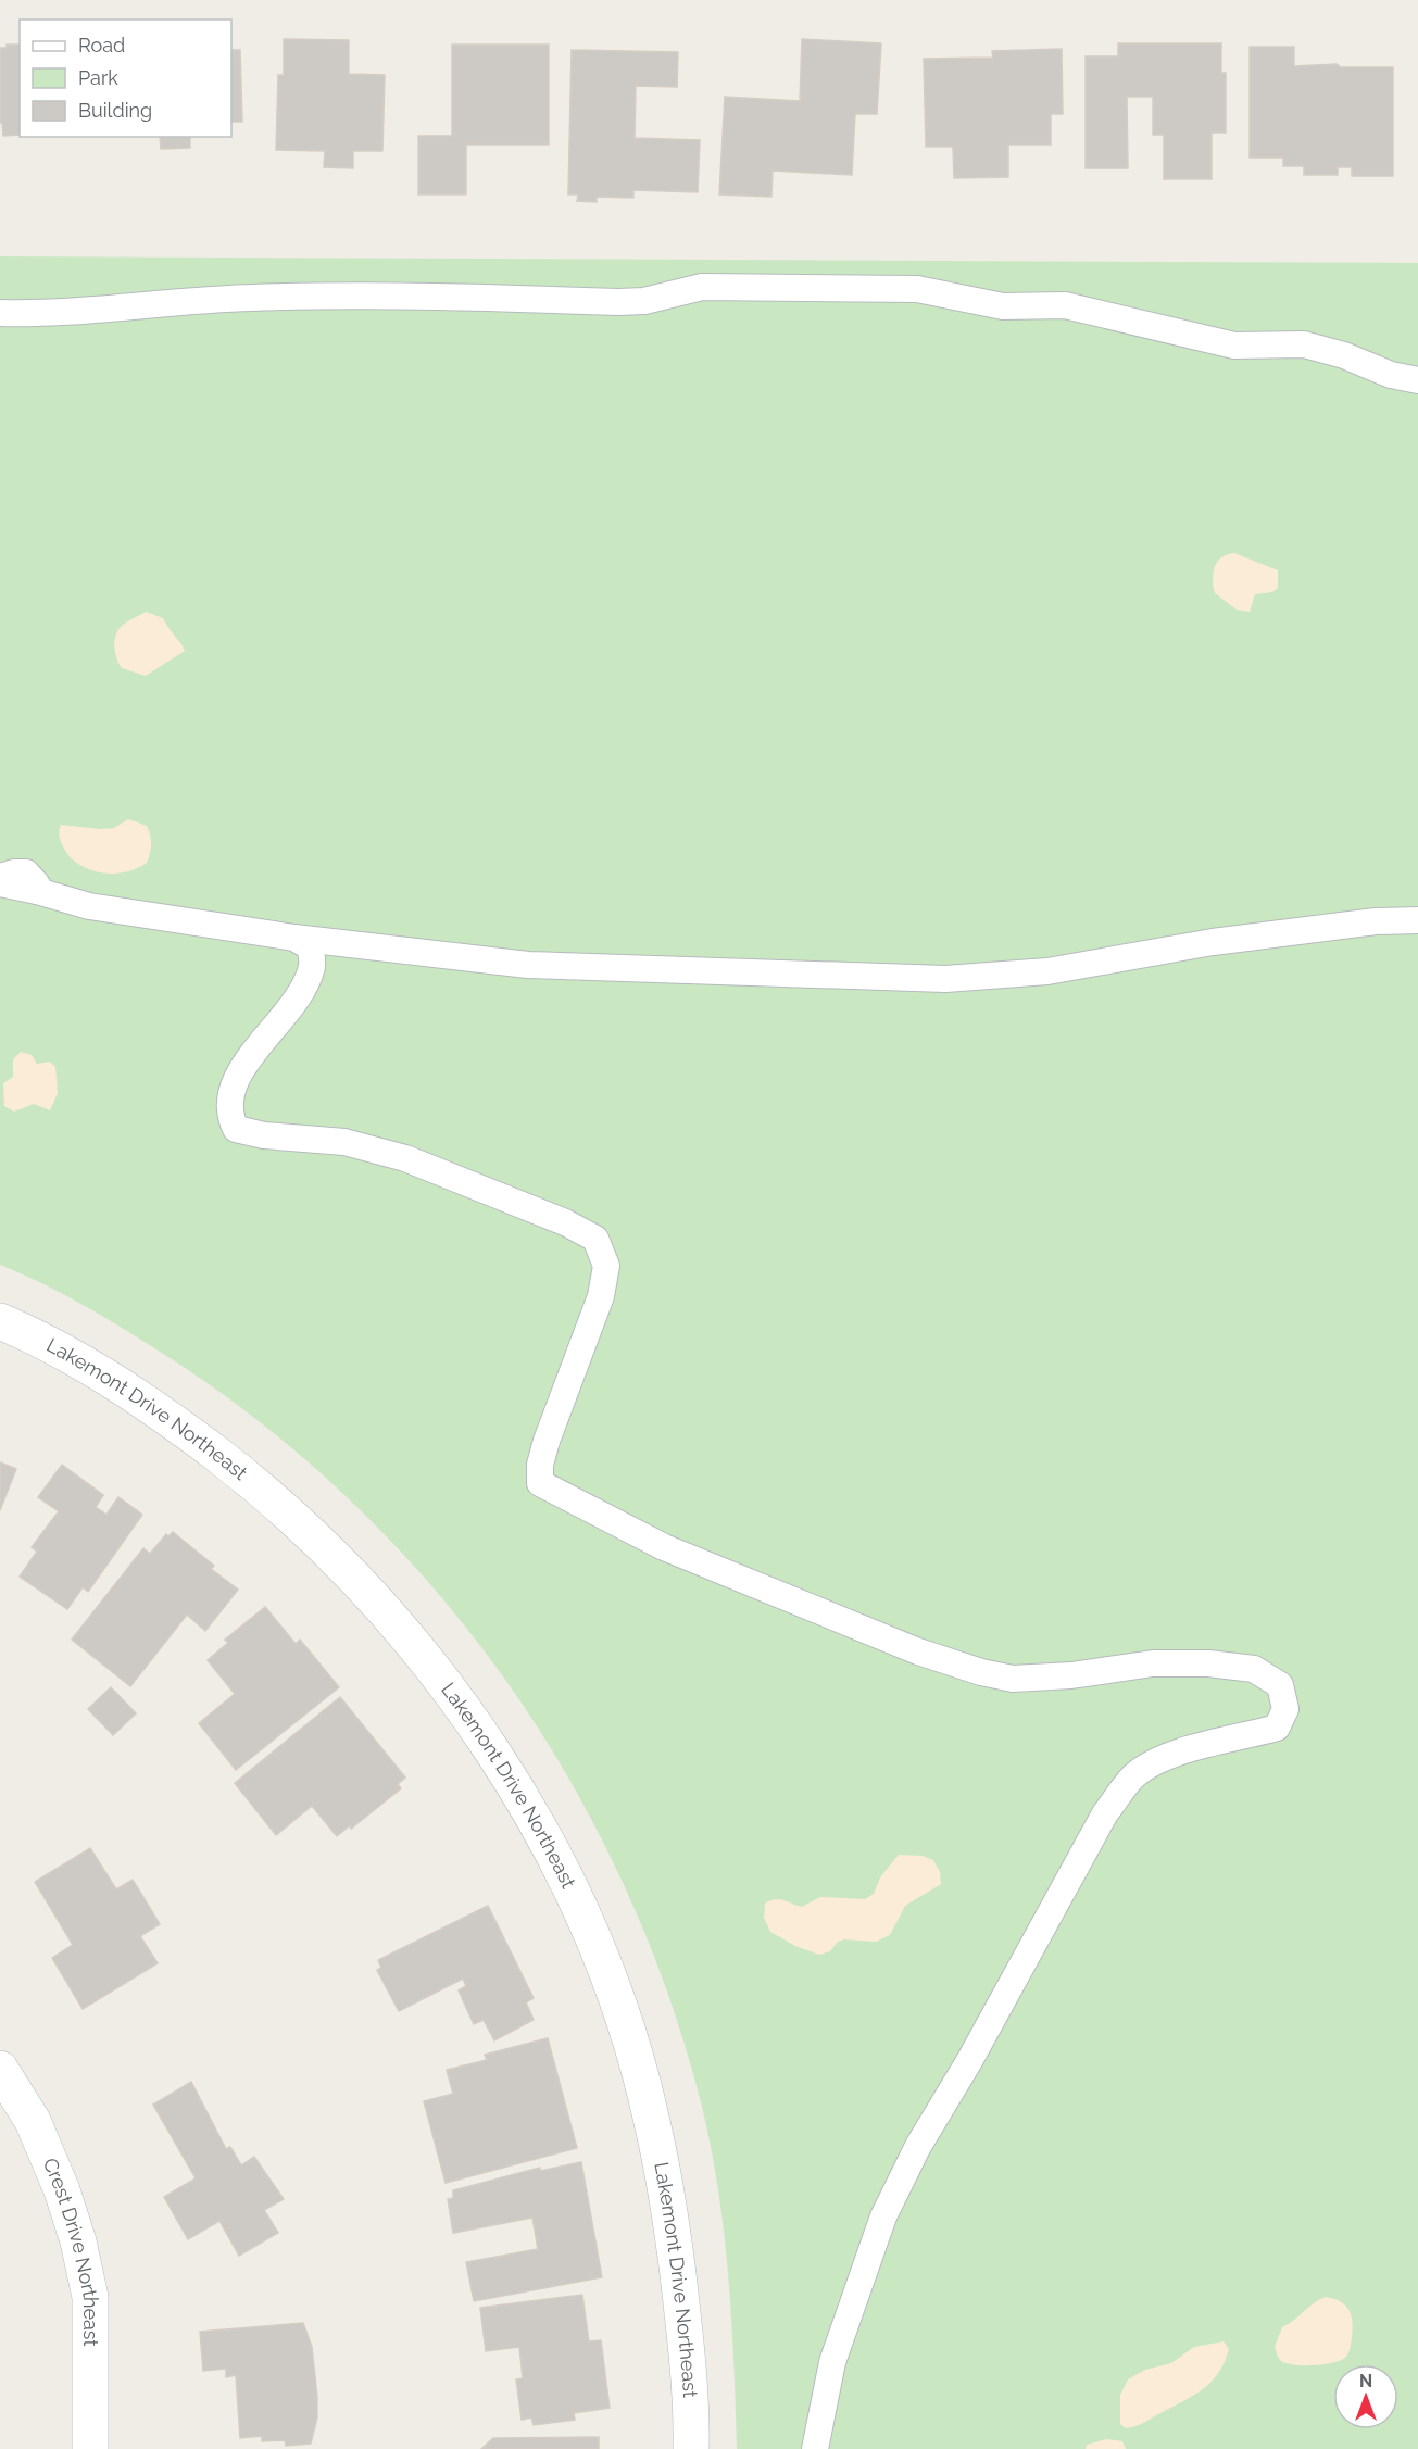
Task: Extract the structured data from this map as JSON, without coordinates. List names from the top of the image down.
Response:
{
  "streets": {
    "street": ["Lakemont Drive Northeast", "Crest Drive Northeast"]
  },
  "legend": ["Road", "Park", "Building"],
  "north": "top"
}
